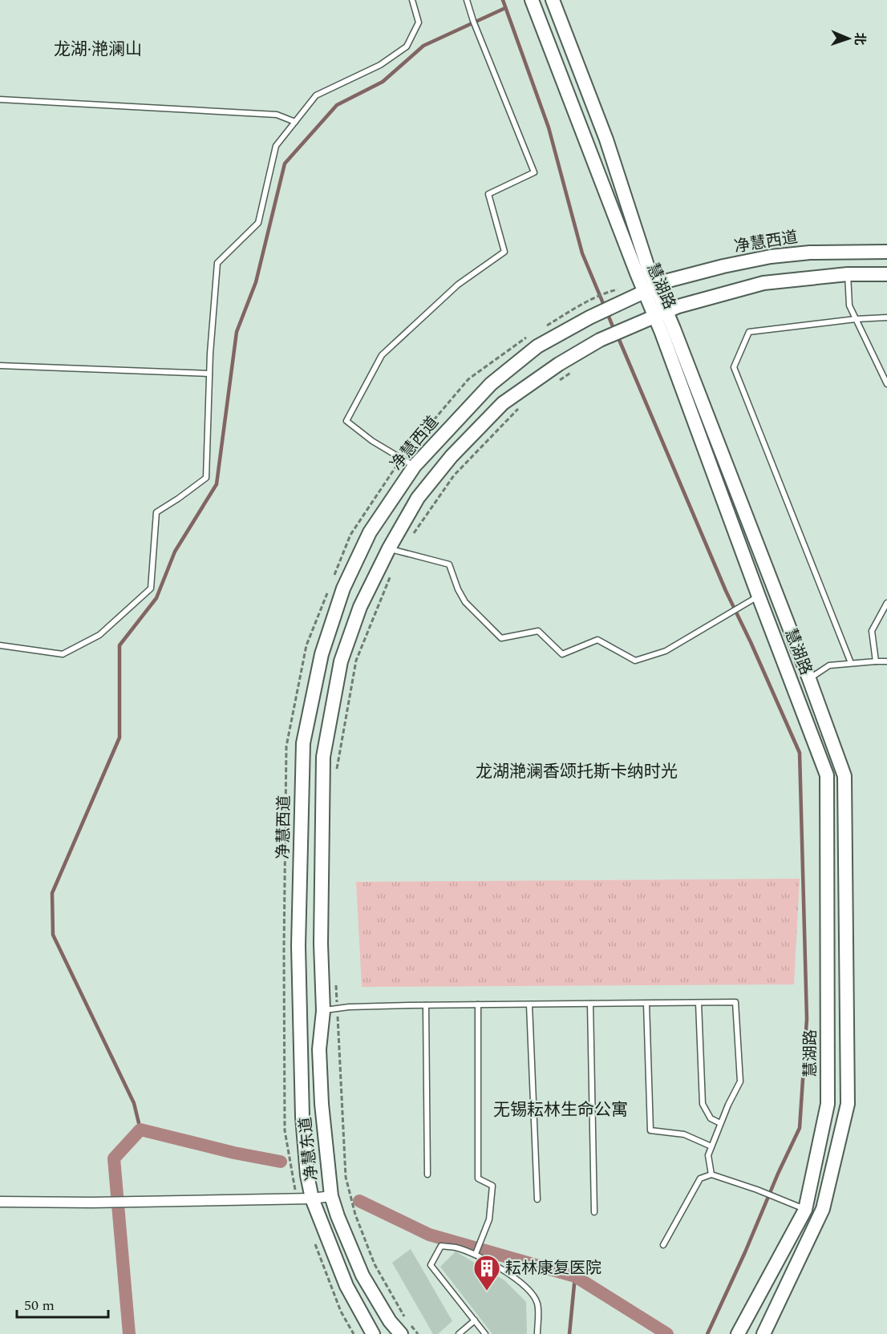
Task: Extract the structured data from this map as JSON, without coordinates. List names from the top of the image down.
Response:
{
  "streets": {
    "street": ["净慧西道", "慧湖路", "净慧东道"]
  },
  "crossings": [
    ["净慧西道", "慧湖路"],
    ["净慧西道", "净慧东道"]
  ],
  "districts": ["龙湖·滟澜山", "龙湖滟澜香颂托斯卡纳时光", "无锡耘林生命公寓"],
  "places": {
    "building": ["耘林康复医院"]
  },
  "scale_bar": "50 m",
  "north": "right"
}
